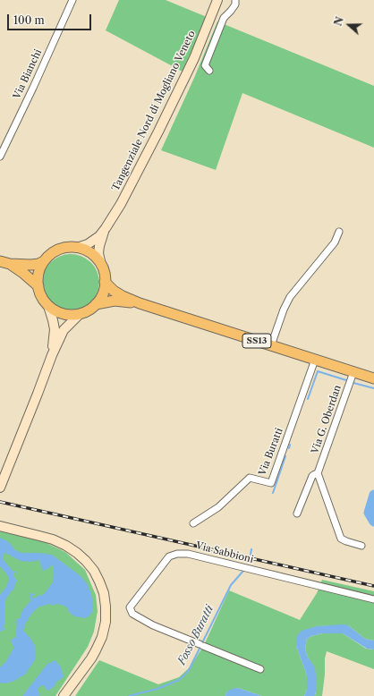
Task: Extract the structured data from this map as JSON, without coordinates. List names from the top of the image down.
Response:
{
  "streets": {
    "main road": ["Tangenziale Nord di Mogliano Veneto", "SS13"],
    "street": [
      "Via Bianchi",
      "Via G. Oberdan",
      "Via Buratti",
      "Via Sabbioni"
    ]
  },
  "crossings": [
    ["Tangenziale Nord di Mogliano Veneto", "SS13"],
    ["SS13", "Via G. Oberdan"],
    ["SS13", "Via Buratti"]
  ],
  "water": ["Fosso Buratti"],
  "scale_bar": "100 m",
  "north": "left"
}
